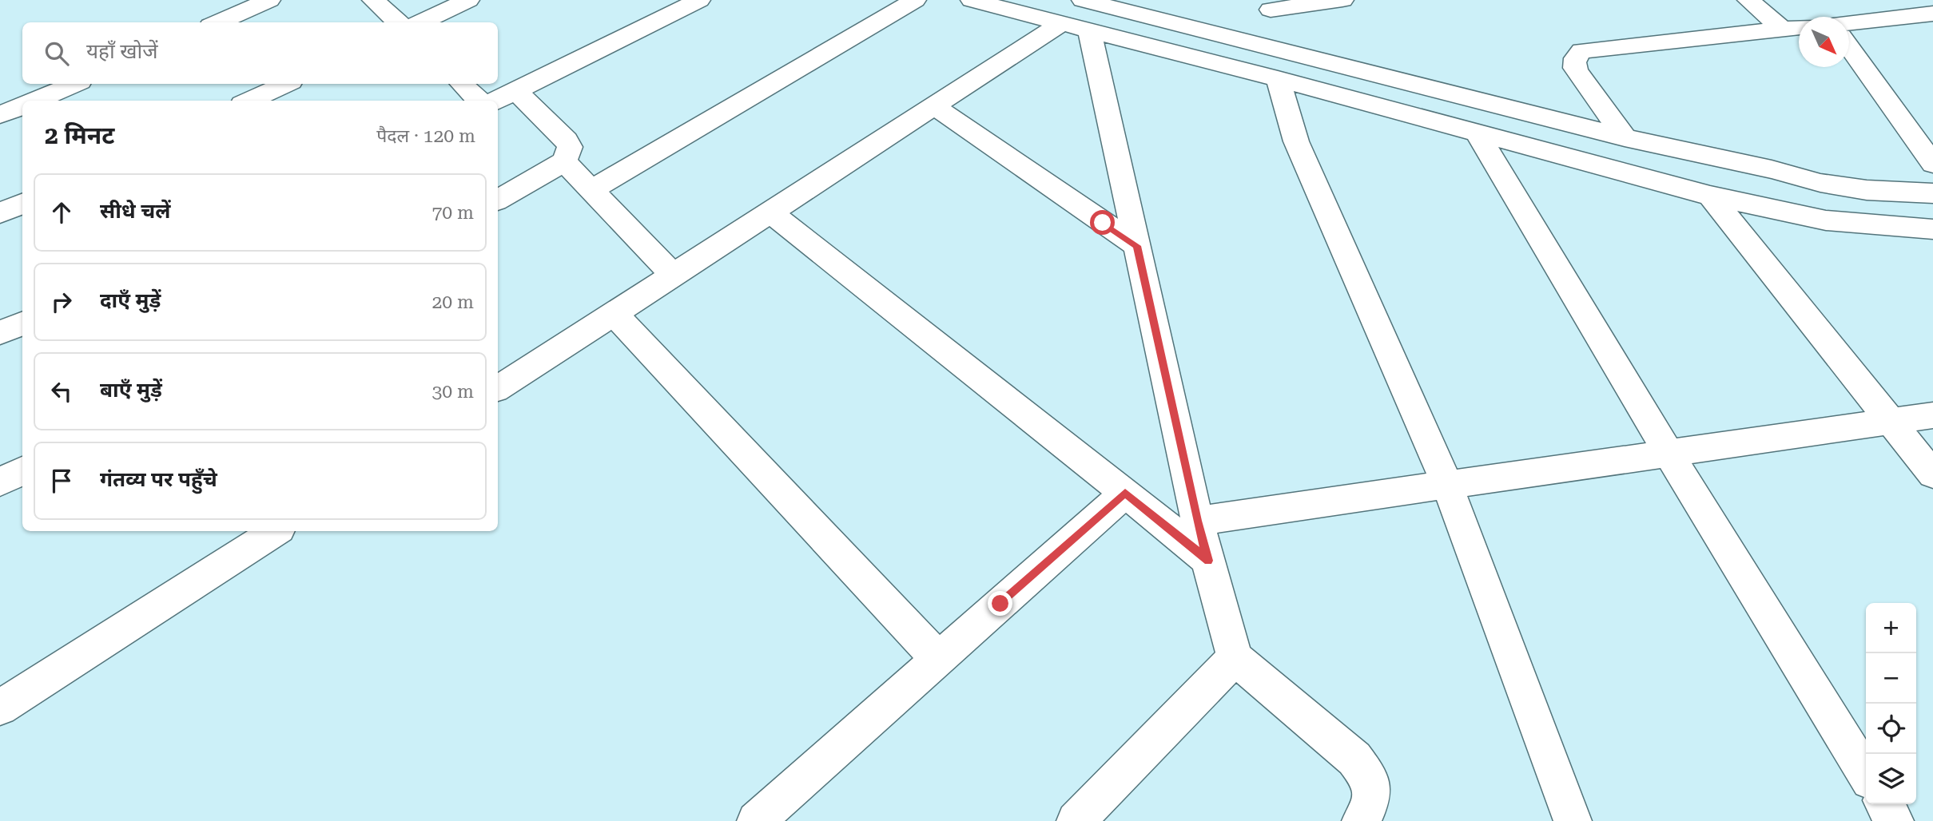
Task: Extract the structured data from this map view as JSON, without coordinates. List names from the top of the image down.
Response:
{
  "north": "bottom right",
  "page": {
    "search": "यहाँ खोजें",
    "heading": ["2 मिनट", "पैदल · 120 m"],
    "list": [
      ["सीधे चलें", "70 m"],
      ["दाएँ मुड़ें", "20 m"],
      ["बाएँ मुड़ें", "30 m"],
      "गंतव्य पर पहुँचे"
    ],
    "map_buttons": ["+", "−"]
  }
}
